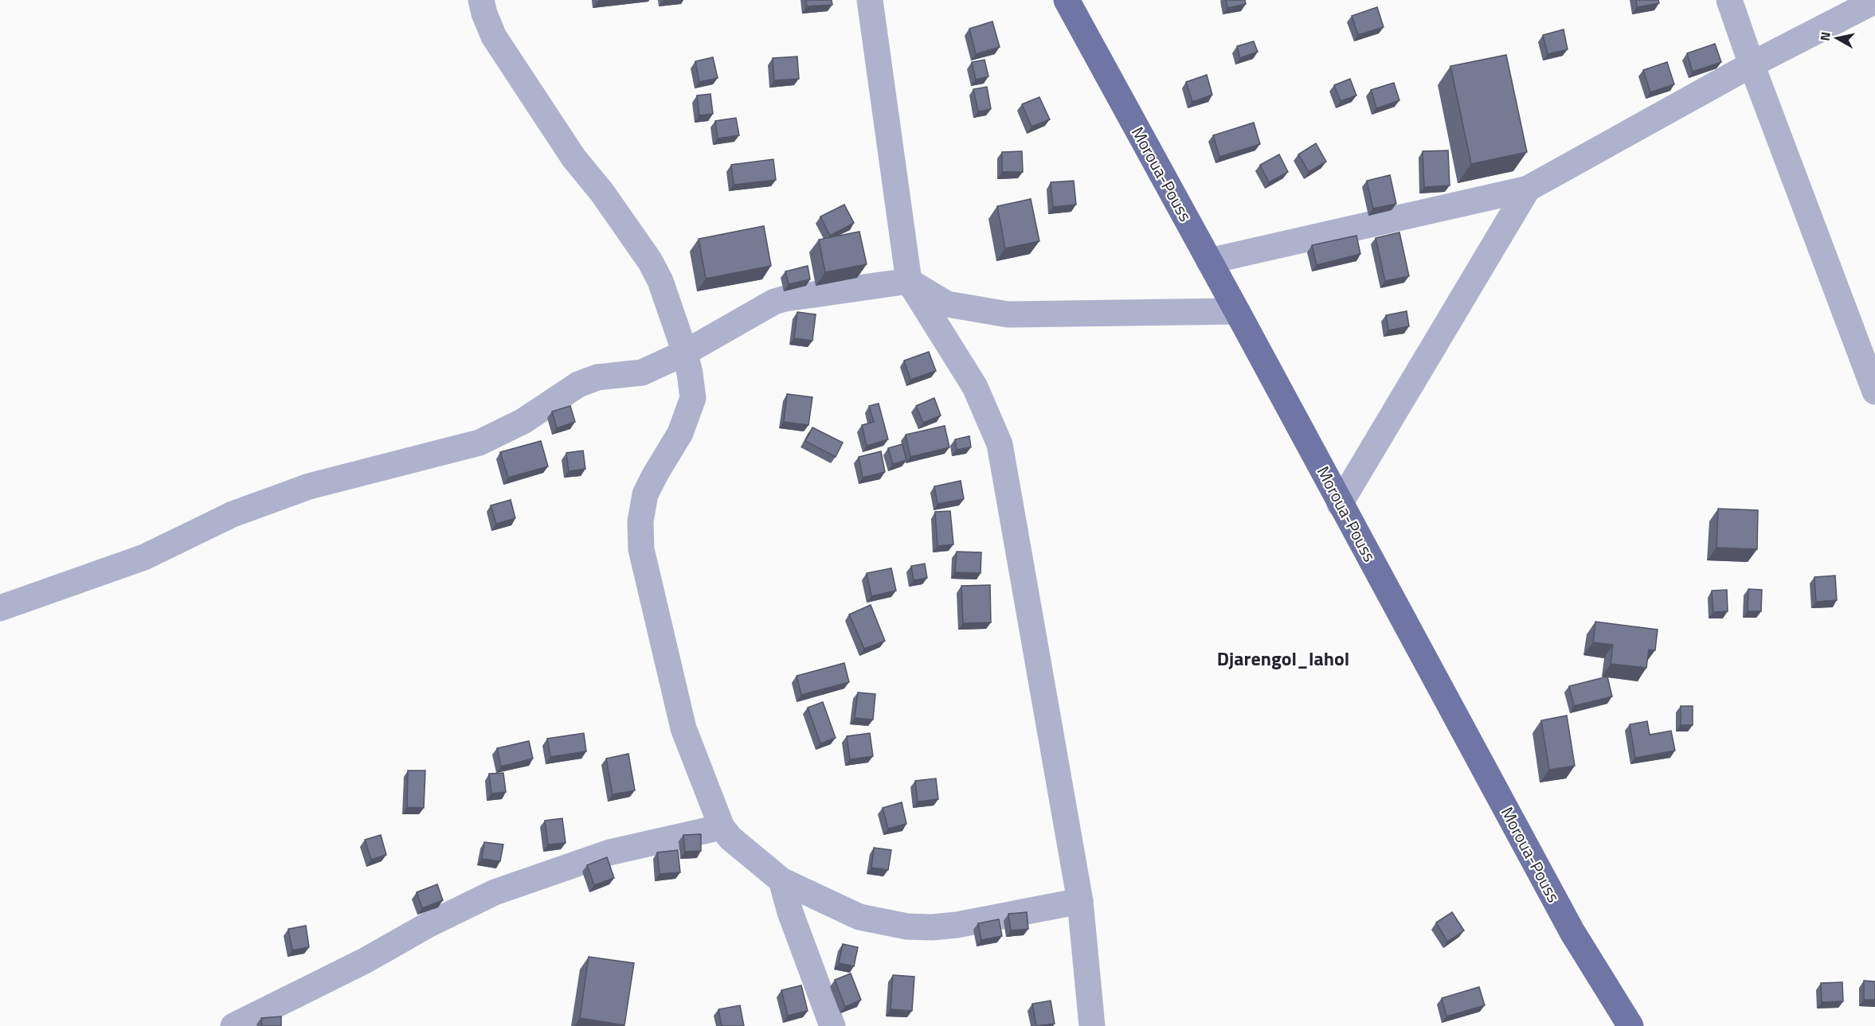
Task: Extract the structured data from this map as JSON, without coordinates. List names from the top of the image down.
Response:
{
  "streets": {
    "main road": ["Moroua-Pouss"]
  },
  "districts": ["Djarengol_lahol"],
  "north": "left"
}
